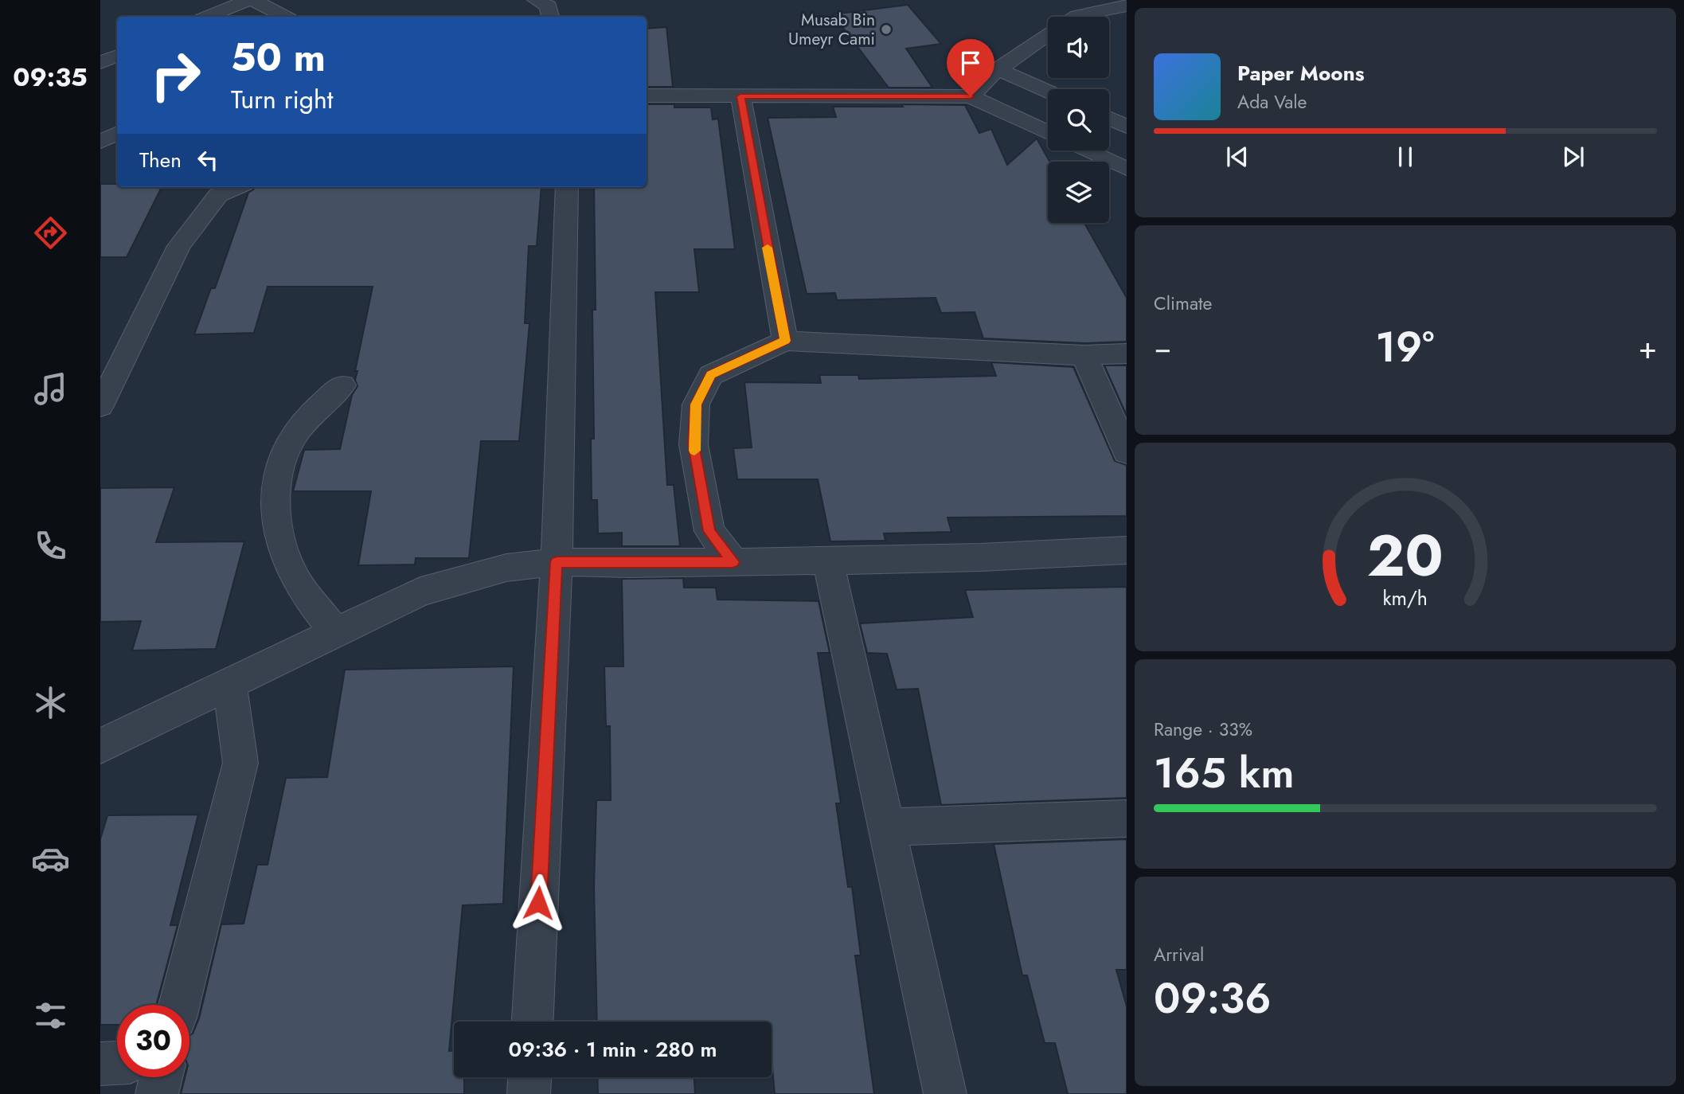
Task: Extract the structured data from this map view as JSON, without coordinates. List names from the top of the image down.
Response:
{
  "places": ["Musab Bin Umeyr Cami"],
  "page": {
    "tabs": "09:35",
    "turn": ["50 m", "Turn right"],
    "song": ["Paper Moons", "Ada Vale"],
    "then": "Then",
    "tile": [
      "Climate",
      ["Range · 33%", "165 km"],
      ["Arrival", "09:36"]
    ],
    "heat": ["−", "19°", "+"],
    "limit": "30",
    "trip": "09:36 · 1 min · 280 m",
    "gauge": ["20", "km/h"]
  }
}
